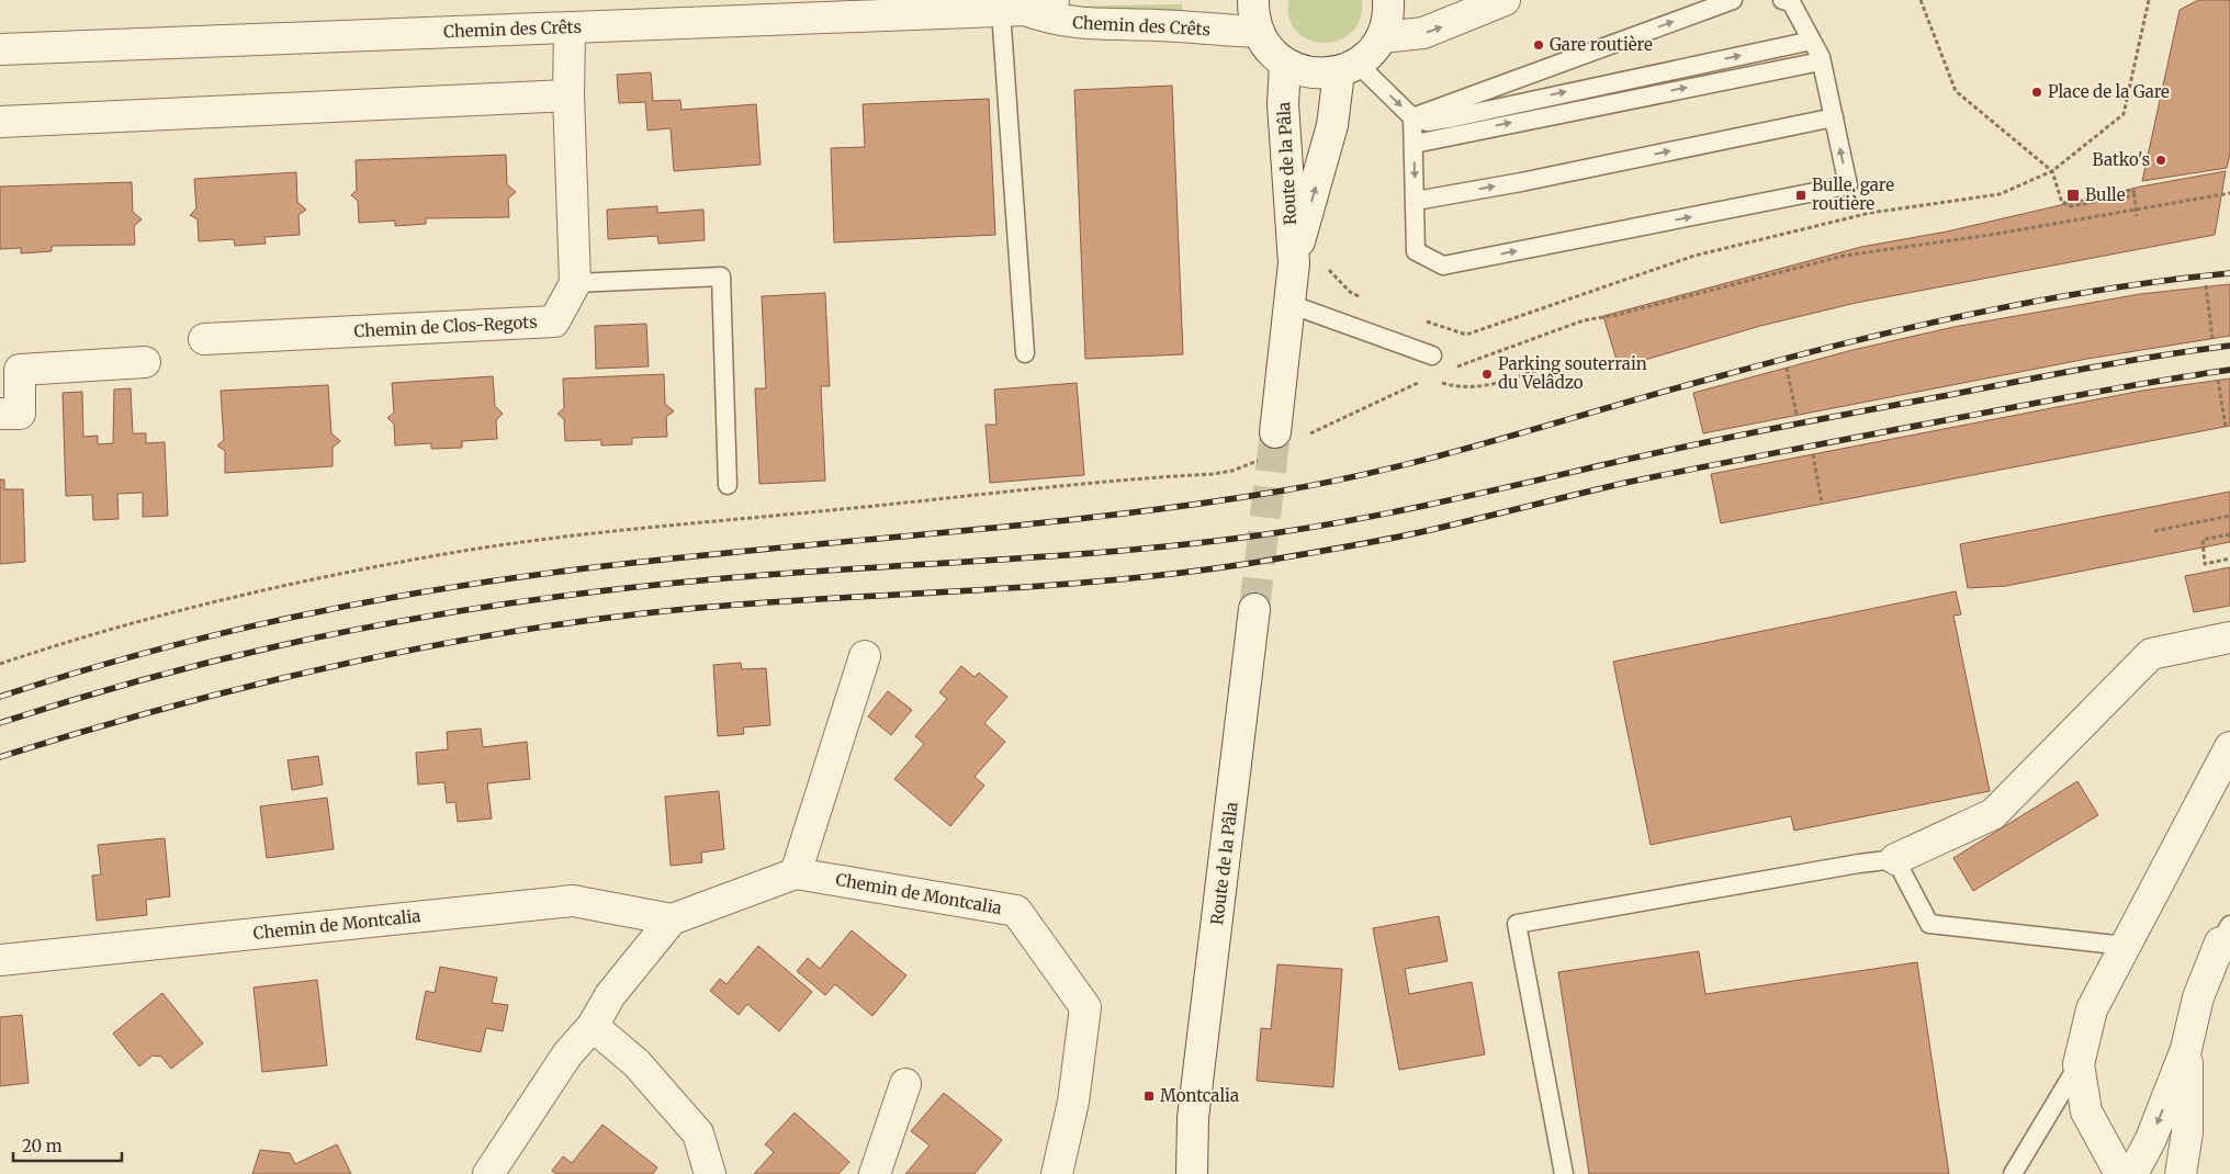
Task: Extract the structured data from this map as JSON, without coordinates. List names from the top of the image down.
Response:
{
  "streets": {
    "street": [
      "Chemin des Crêts",
      "Route de la Pâla",
      "Chemin de Clos-Regots",
      "Chemin de Montcalia"
    ]
  },
  "places": {
    "other": [
      "Gare routière",
      "Place de la Gare",
      "Batko's",
      "Parking souterrain du Velâdzo"
    ],
    "transit": ["Bulle, gare routière", "Bulle", "Montcalia"]
  },
  "scale_bar": "20 m"
}
